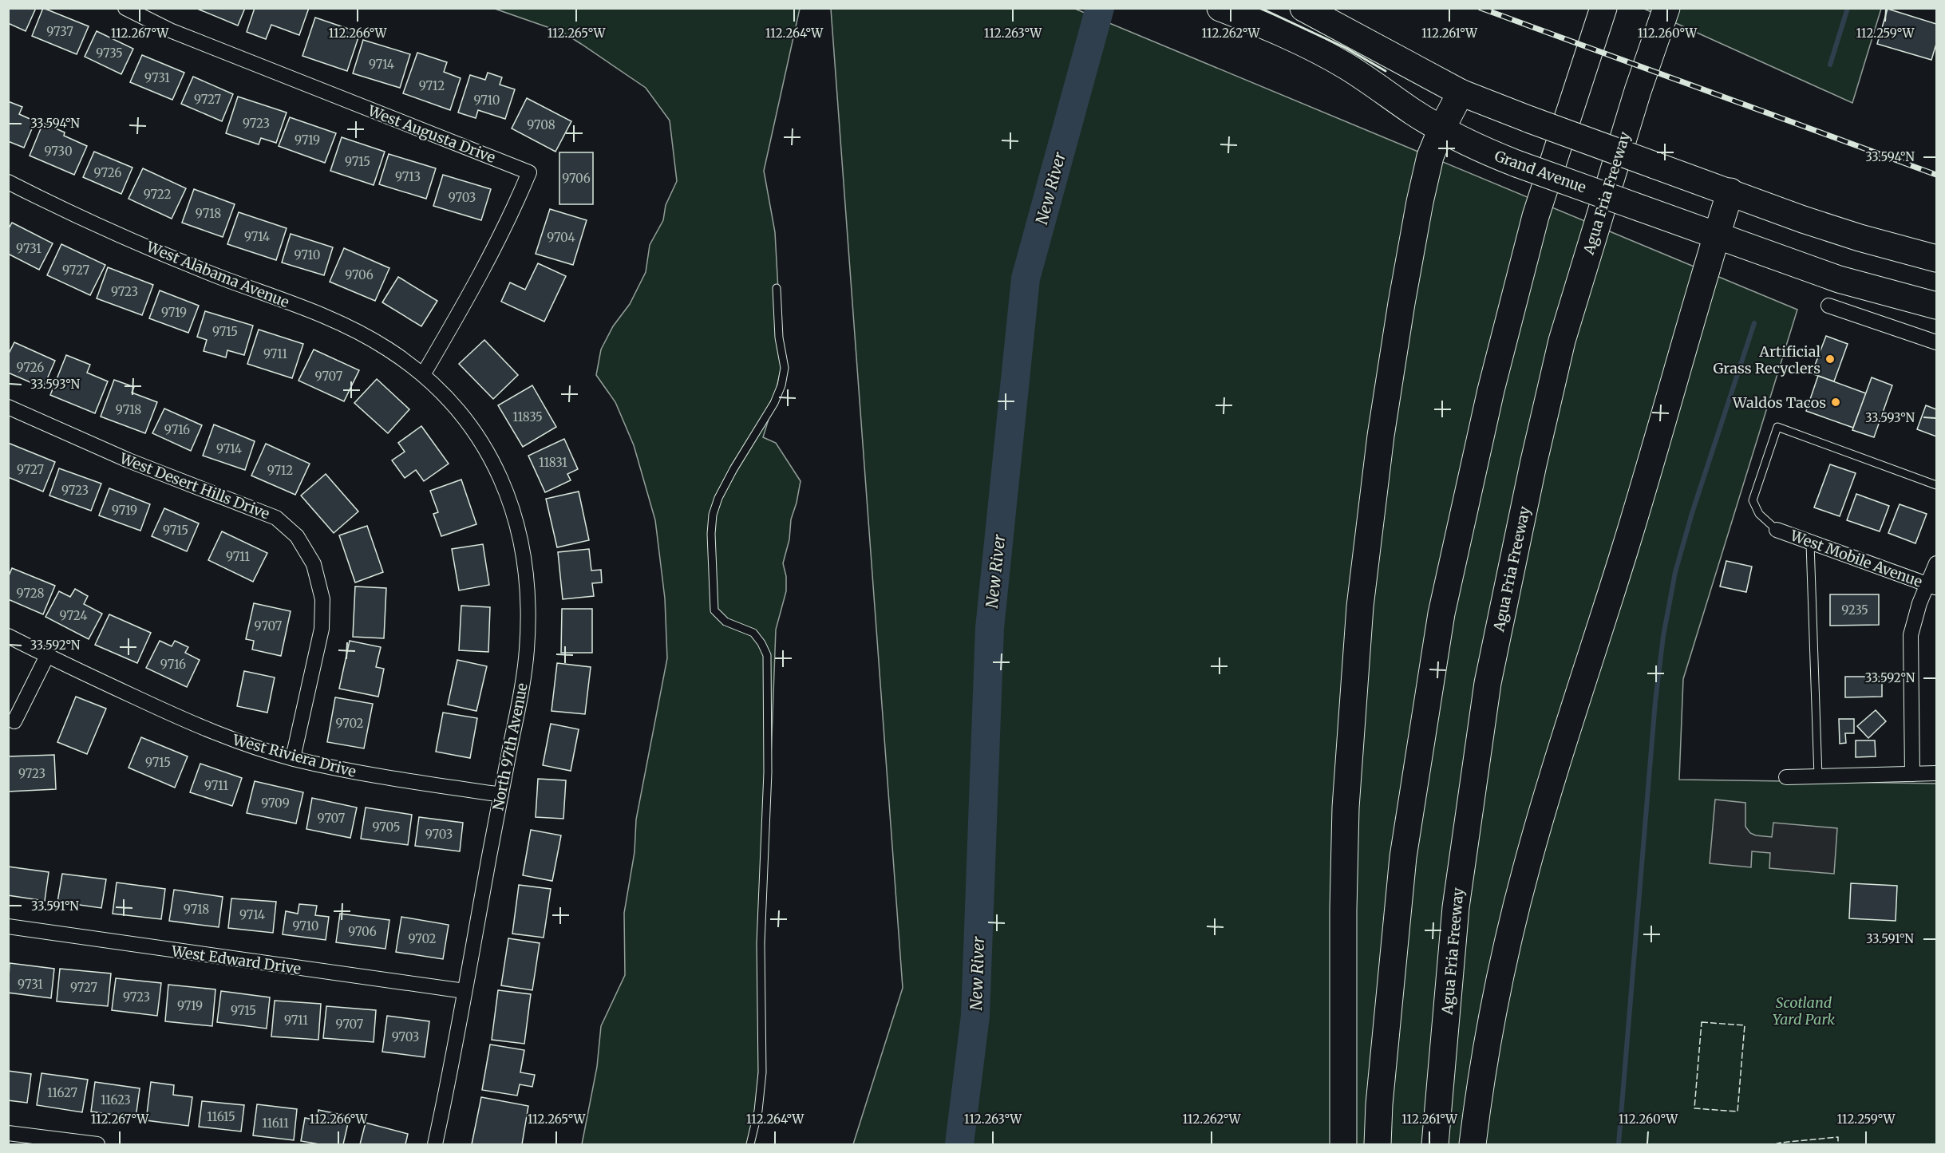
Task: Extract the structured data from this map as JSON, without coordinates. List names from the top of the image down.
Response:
{
  "streets": {
    "highway": ["Grand Avenue", "Agua Fria Freeway"],
    "street": [
      "West Augusta Drive",
      "West Alabama Avenue",
      "West Desert Hills Drive",
      "West Mobile Avenue",
      "North 97th Avenue",
      "West Riviera Drive",
      "West Edward Drive"
    ]
  },
  "crossings": [
    ["West Augusta Drive", "West Alabama Avenue"],
    ["West Augusta Drive", "North 97th Avenue"],
    ["West Alabama Avenue", "North 97th Avenue"],
    ["West Desert Hills Drive", "West Riviera Drive"],
    ["North 97th Avenue", "West Riviera Drive"],
    ["North 97th Avenue", "West Edward Drive"]
  ],
  "water": ["New River"],
  "parks": ["Scotland Yard Park"],
  "places": ["Artificial Grass Recyclers", "Waldos Tacos"],
  "house_numbers": [
    "9737",
    "9735",
    "9714",
    "9731",
    "9712",
    "9727",
    "9710",
    "9723",
    "9708",
    "9719",
    "9730",
    "9715",
    "9726",
    "9713",
    "9706",
    "9722",
    "9703",
    "9718",
    "9714",
    "9704",
    "9731",
    "9710",
    "9727",
    "9706",
    "9723",
    "9719",
    "9715",
    "9711",
    "9726",
    "9707",
    "9718",
    "11835",
    "9716",
    "9714",
    "11831",
    "9727",
    "9712",
    "9723",
    "9719",
    "9715",
    "9711",
    "9728",
    "9235",
    "9724",
    "9707",
    "9716",
    "9702",
    "9715",
    "9723",
    "9711",
    "9709",
    "9707",
    "9705",
    "9703",
    "9718",
    "9714",
    "9710",
    "9706",
    "9702",
    "9731",
    "9727",
    "9723",
    "9719",
    "9715",
    "9711",
    "9707",
    "9703",
    "11627",
    "11623",
    "11615",
    "11611"
  ],
  "coordinates": [
    "112.267°W",
    "112.266°W",
    "112.265°W",
    "112.264°W",
    "112.263°W",
    "112.262°W",
    "112.261°W",
    "112.260°W",
    "112.259°W",
    "33.594°N",
    "33.593°N",
    "33.592°N",
    "33.591°N"
  ]
}
